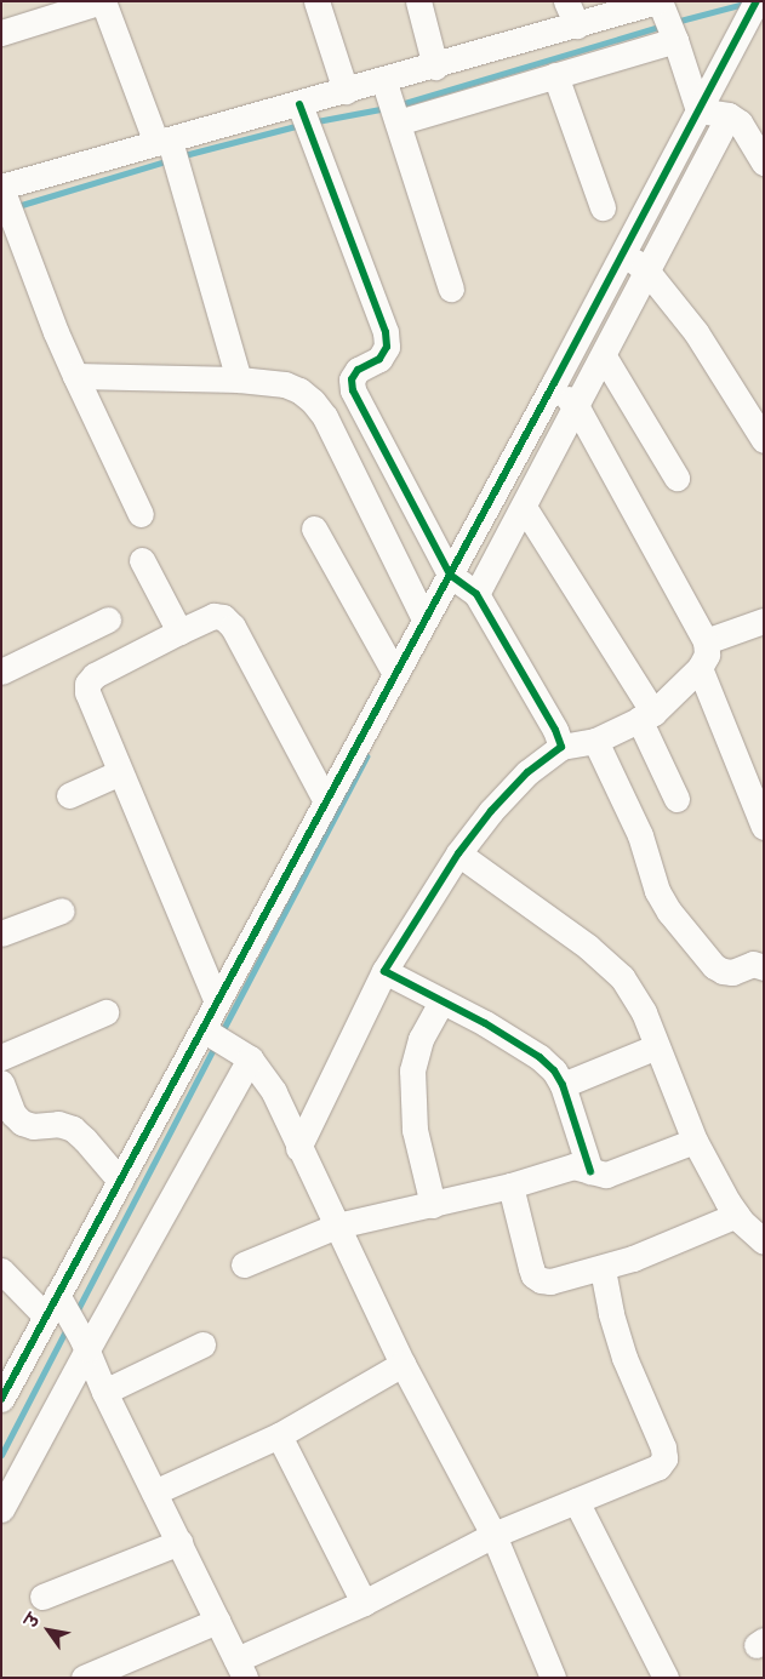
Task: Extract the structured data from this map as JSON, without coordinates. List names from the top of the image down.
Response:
{
  "north": "top left"
}
